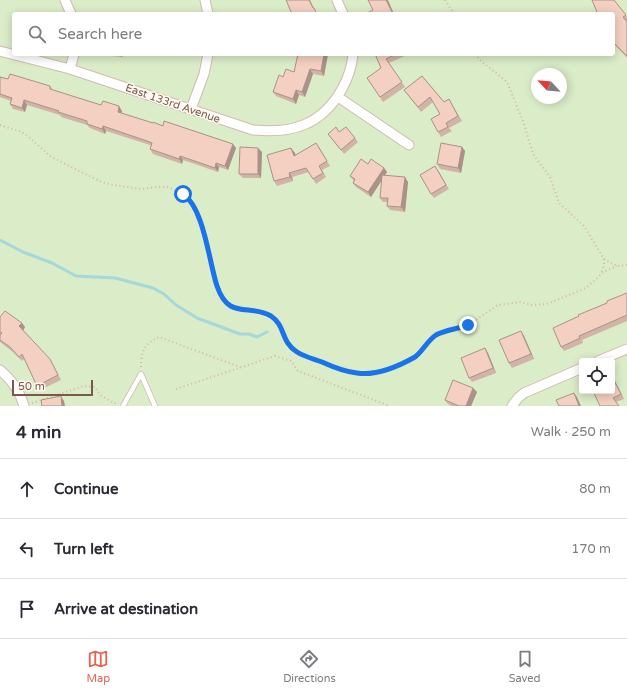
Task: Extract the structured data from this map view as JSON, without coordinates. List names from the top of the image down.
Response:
{
  "streets": {
    "street": ["East 133rd Avenue"]
  },
  "scale_bar": "50 m",
  "north": "top left",
  "page": {
    "search": "Search here",
    "scale": "50 m",
    "heading": ["4 min", "Walk · 250 m"],
    "list": [
      ["Continue", "80 m"],
      ["Turn left", "170 m"],
      "Arrive at destination"
    ],
    "nav": ["Map", "Directions", "Saved"]
  }
}
